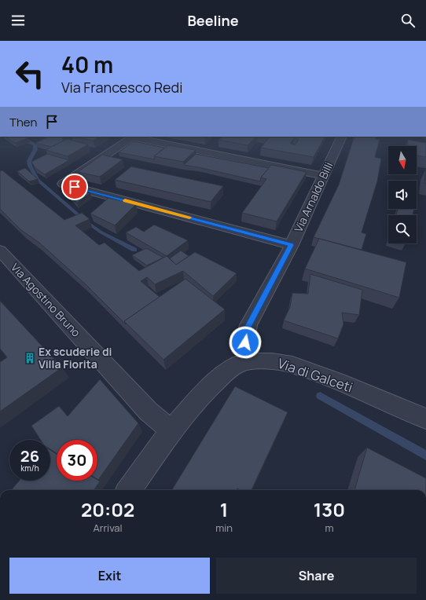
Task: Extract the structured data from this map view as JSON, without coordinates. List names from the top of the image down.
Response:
{
  "streets": {
    "street": ["Via Arnaldo Billi", "Via Agostino Bruno", "Via di Galceti"]
  },
  "crossings": [
    ["Via Arnaldo Billi", "Via di Galceti"],
    ["Via Agostino Bruno", "Via di Galceti"]
  ],
  "places": {
    "building": ["Ex scuderie di Villa Fiorita"]
  },
  "north": "bottom",
  "page": {
    "header": "Beeline",
    "turn": ["40 m", "Via Francesco Redi"],
    "then": "Then",
    "speed": "26 km/h",
    "limit": "30",
    "eta": [
      "20:02",
      "Arrival",
      "1",
      "min",
      "130",
      "m"
    ],
    "buttons": ["Exit", "Share"]
  }
}
